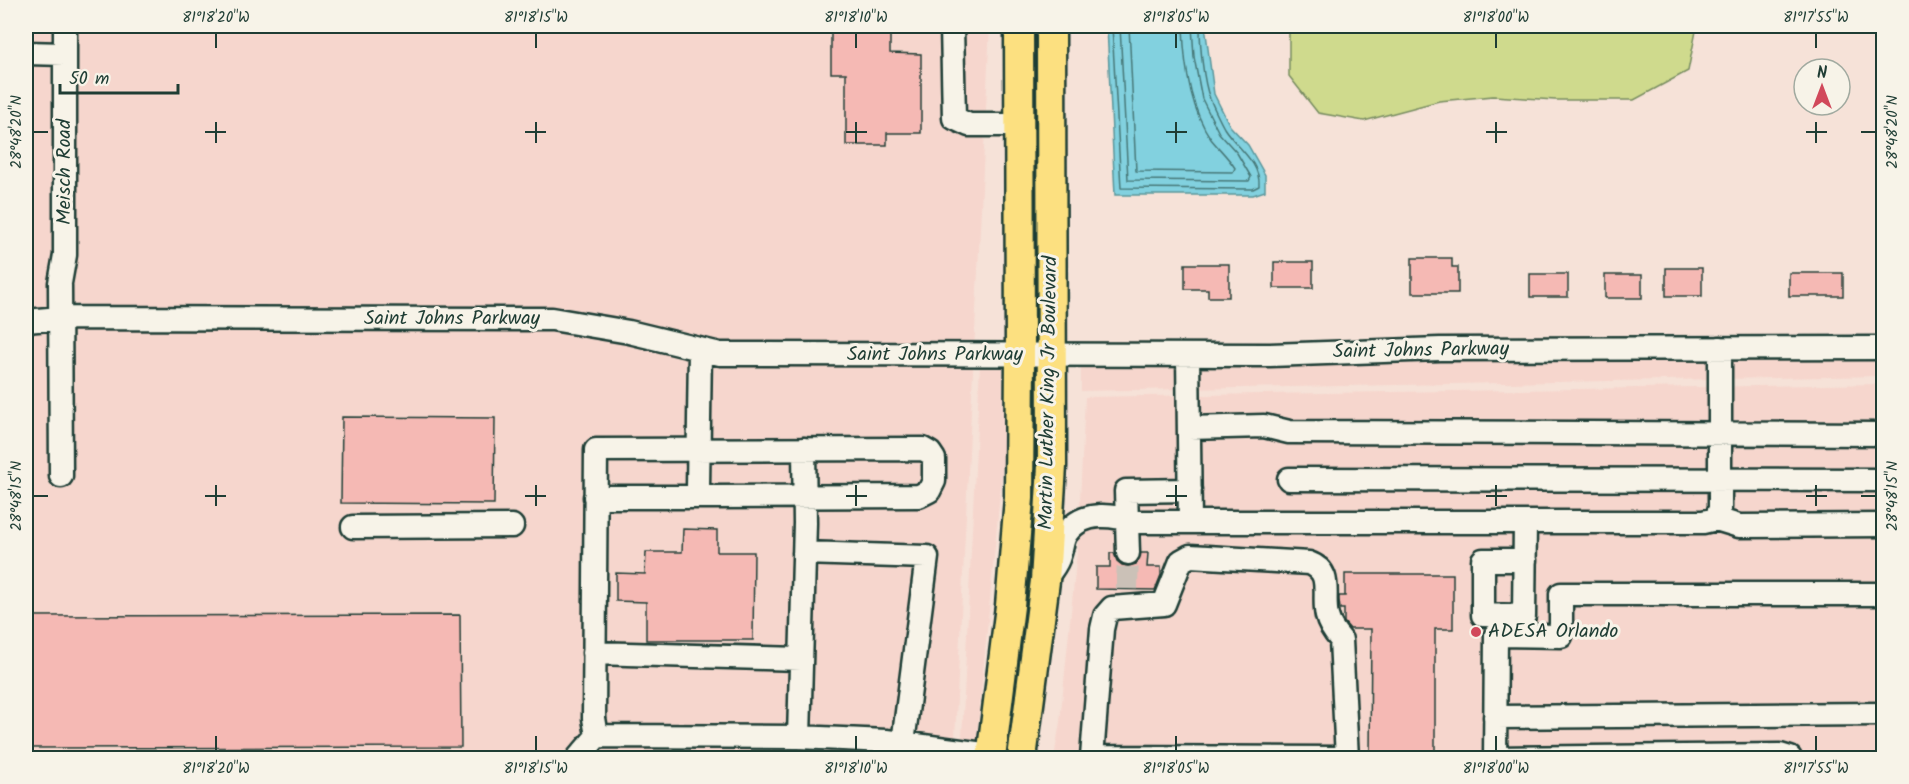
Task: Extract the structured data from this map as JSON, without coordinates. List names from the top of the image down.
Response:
{
  "streets": {
    "main road": ["Martin Luther King Jr Boulevard"],
    "street": ["Meisch Road", "Saint Johns Parkway"]
  },
  "crossings": [
    ["Meisch Road", "Saint Johns Parkway"],
    ["Saint Johns Parkway", "Martin Luther King Jr Boulevard"]
  ],
  "places": ["ADESA Orlando"],
  "scale_bar": "50 m",
  "north": "top",
  "coordinates": [
    "81°18'20\"W",
    "81°18'15\"W",
    "81°18'10\"W",
    "81°18'05\"W",
    "81°18'00\"W",
    "81°17'55\"W",
    "28°48'20\"N",
    "28°48'15\"N"
  ]
}
